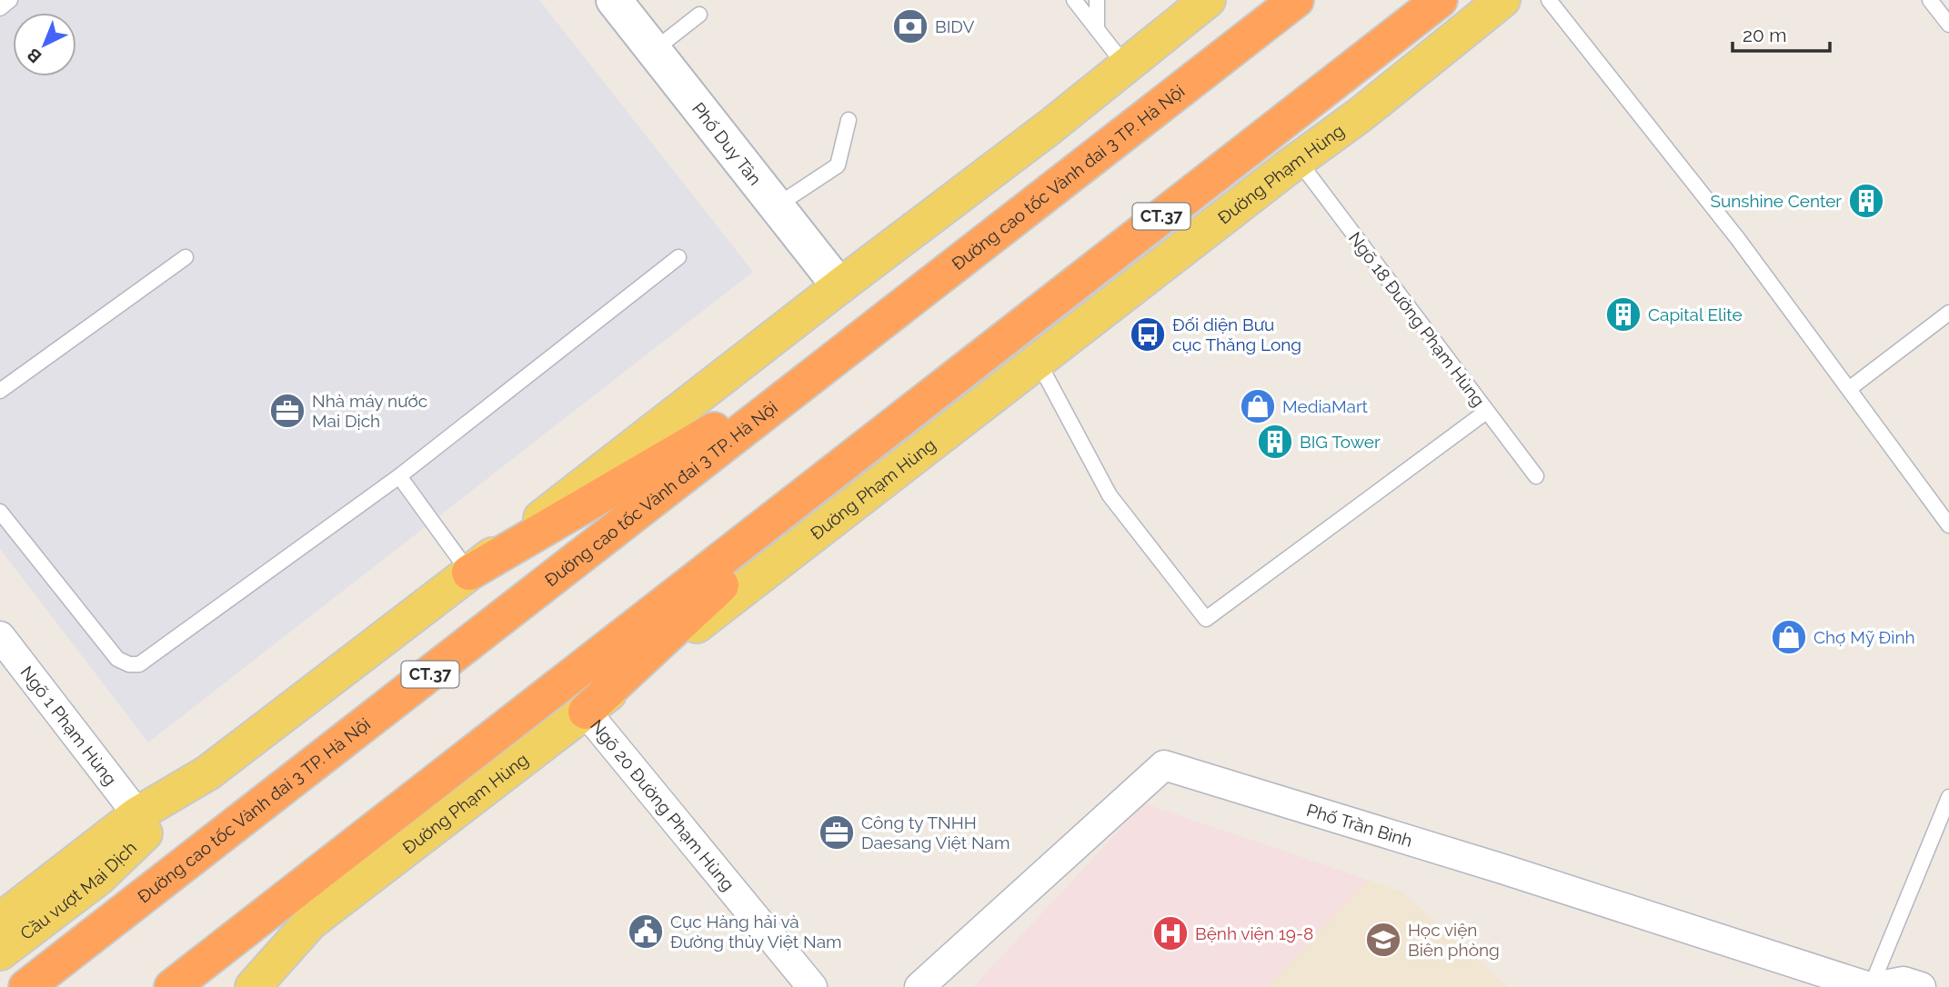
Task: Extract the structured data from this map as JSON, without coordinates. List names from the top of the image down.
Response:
{
  "streets": {
    "highway": ["Đường cao tốc Vành đai 3 TP. Hà Nội", "CT.37"],
    "main road": ["Đường Phạm Hùng", "Cầu vượt Mai Dịch"],
    "street": [
      "Phố Duy Tân",
      "Ngõ 1 Phạm Hùng",
      "Ngõ 20 Đường Phạm Hùng",
      "Phố Trần Bình"
    ],
    "lane": ["Ngõ 18 Đường Phạm Hùng"]
  },
  "crossings": [
    ["Đường Phạm Hùng", "Ngõ 18 Đường Phạm Hùng"],
    ["Đường Phạm Hùng", "Ngõ 20 Đường Phạm Hùng"]
  ],
  "places": {
    "bank": ["BIDV"],
    "building": ["Sunshine Center", "Capital Elite", "BIG Tower"],
    "bus stop": ["Đối diện Bưu cục Thăng Long"],
    "shop": ["MediaMart", "Chợ Mỹ Đình"],
    "office": ["Nhà máy nước Mai Dịch", "Công ty TNHH Daesang Việt Nam"],
    "public building": ["Cục Hàng hải và Đường thủy Việt Nam"],
    "hospital": ["Bệnh viện 19-8"],
    "school or university": ["Học viện Biên phòng"]
  },
  "scale_bar": "20 m",
  "north": "bottom left"
}
